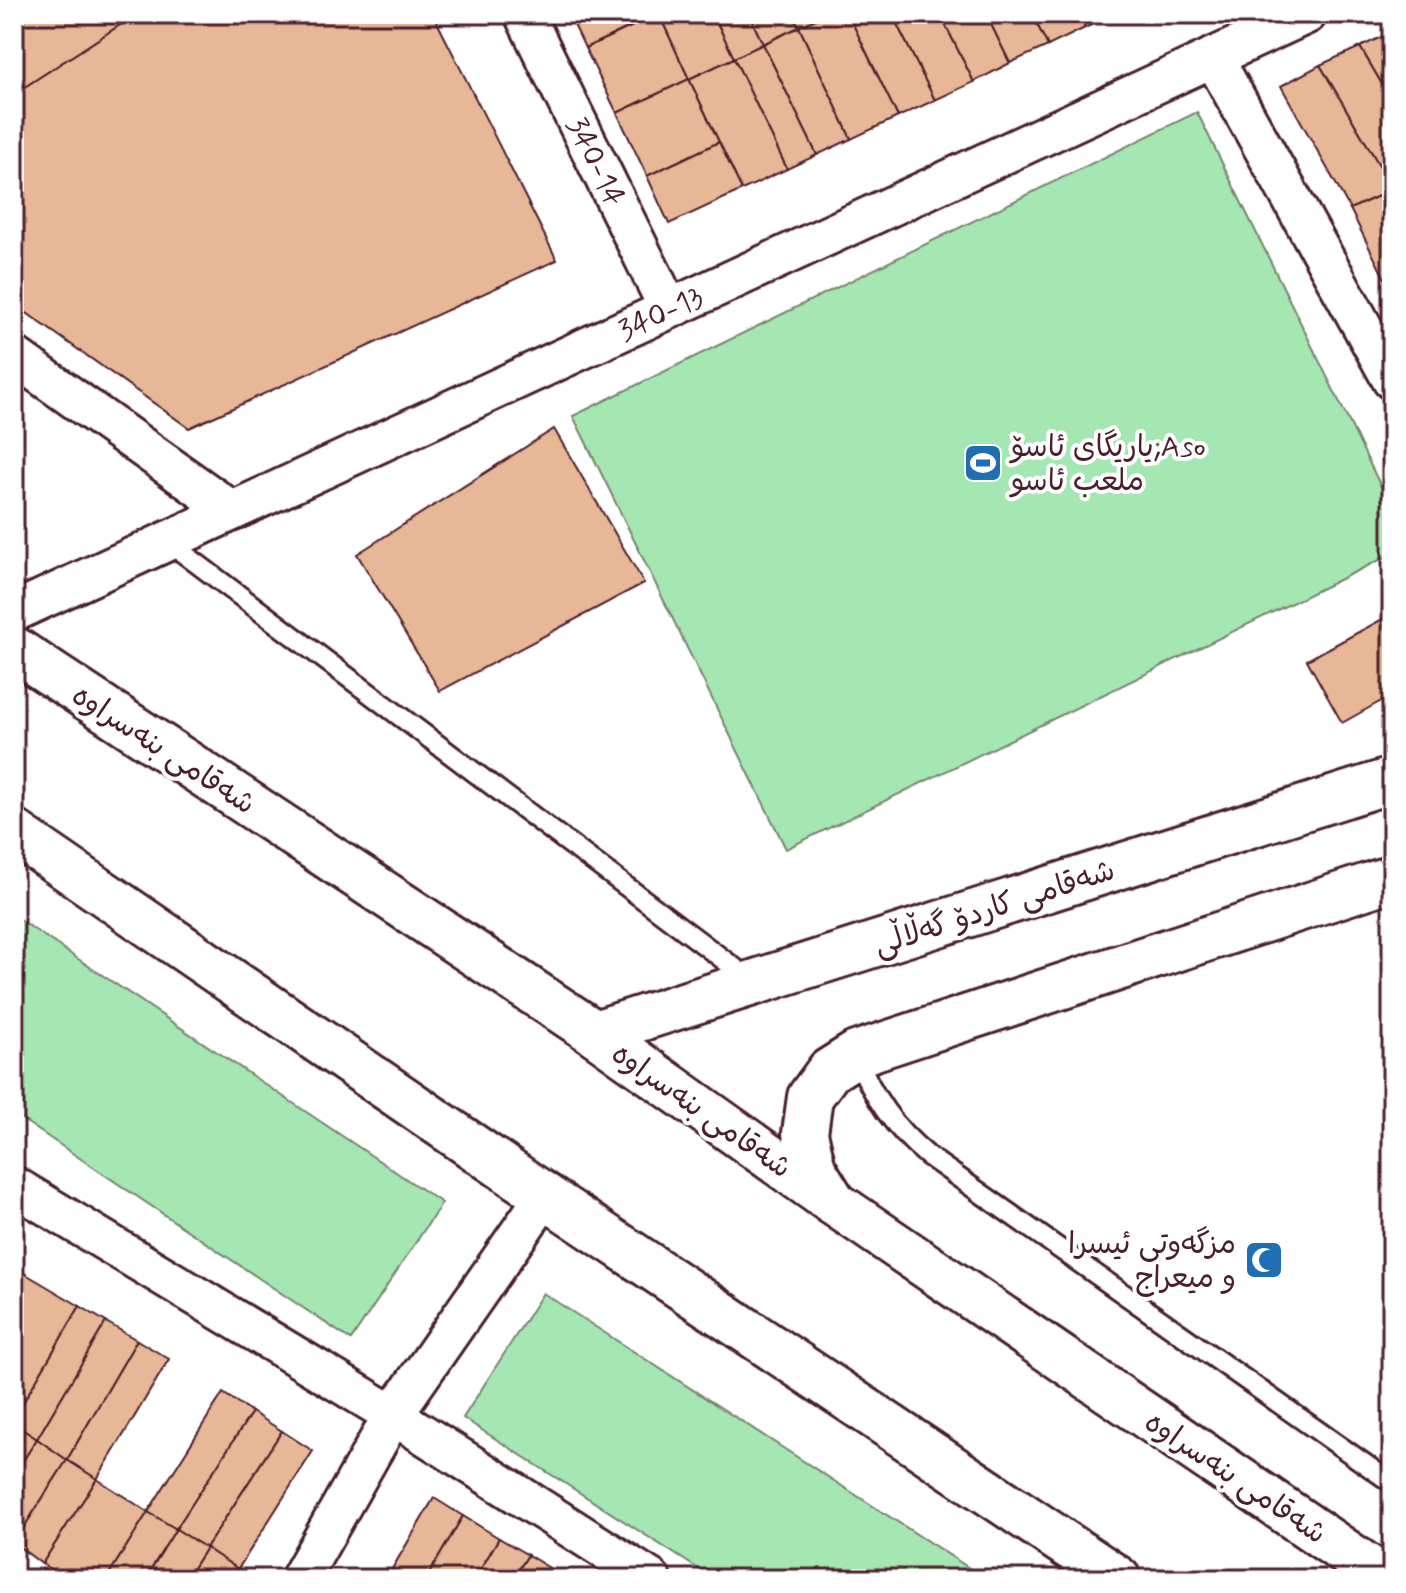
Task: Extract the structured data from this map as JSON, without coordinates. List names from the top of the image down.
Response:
{
  "streets": {
    "main road": ["شەقامی بنەسراوە", "شەقامی کاردۆ گەڵاڵی"],
    "street": ["340-14", "340-13"]
  },
  "crossings": [
    ["340-14", "340-13"],
    ["شەقامی بنەسراوە", "شەقامی کاردۆ گەڵاڵی"]
  ],
  "places": {
    "sports": ["یاریگای ئاسۆ;Aso ملعب ئاسو"],
    "mosque": ["مزگەوتی ئیسرا و میعراج"]
  }
}
